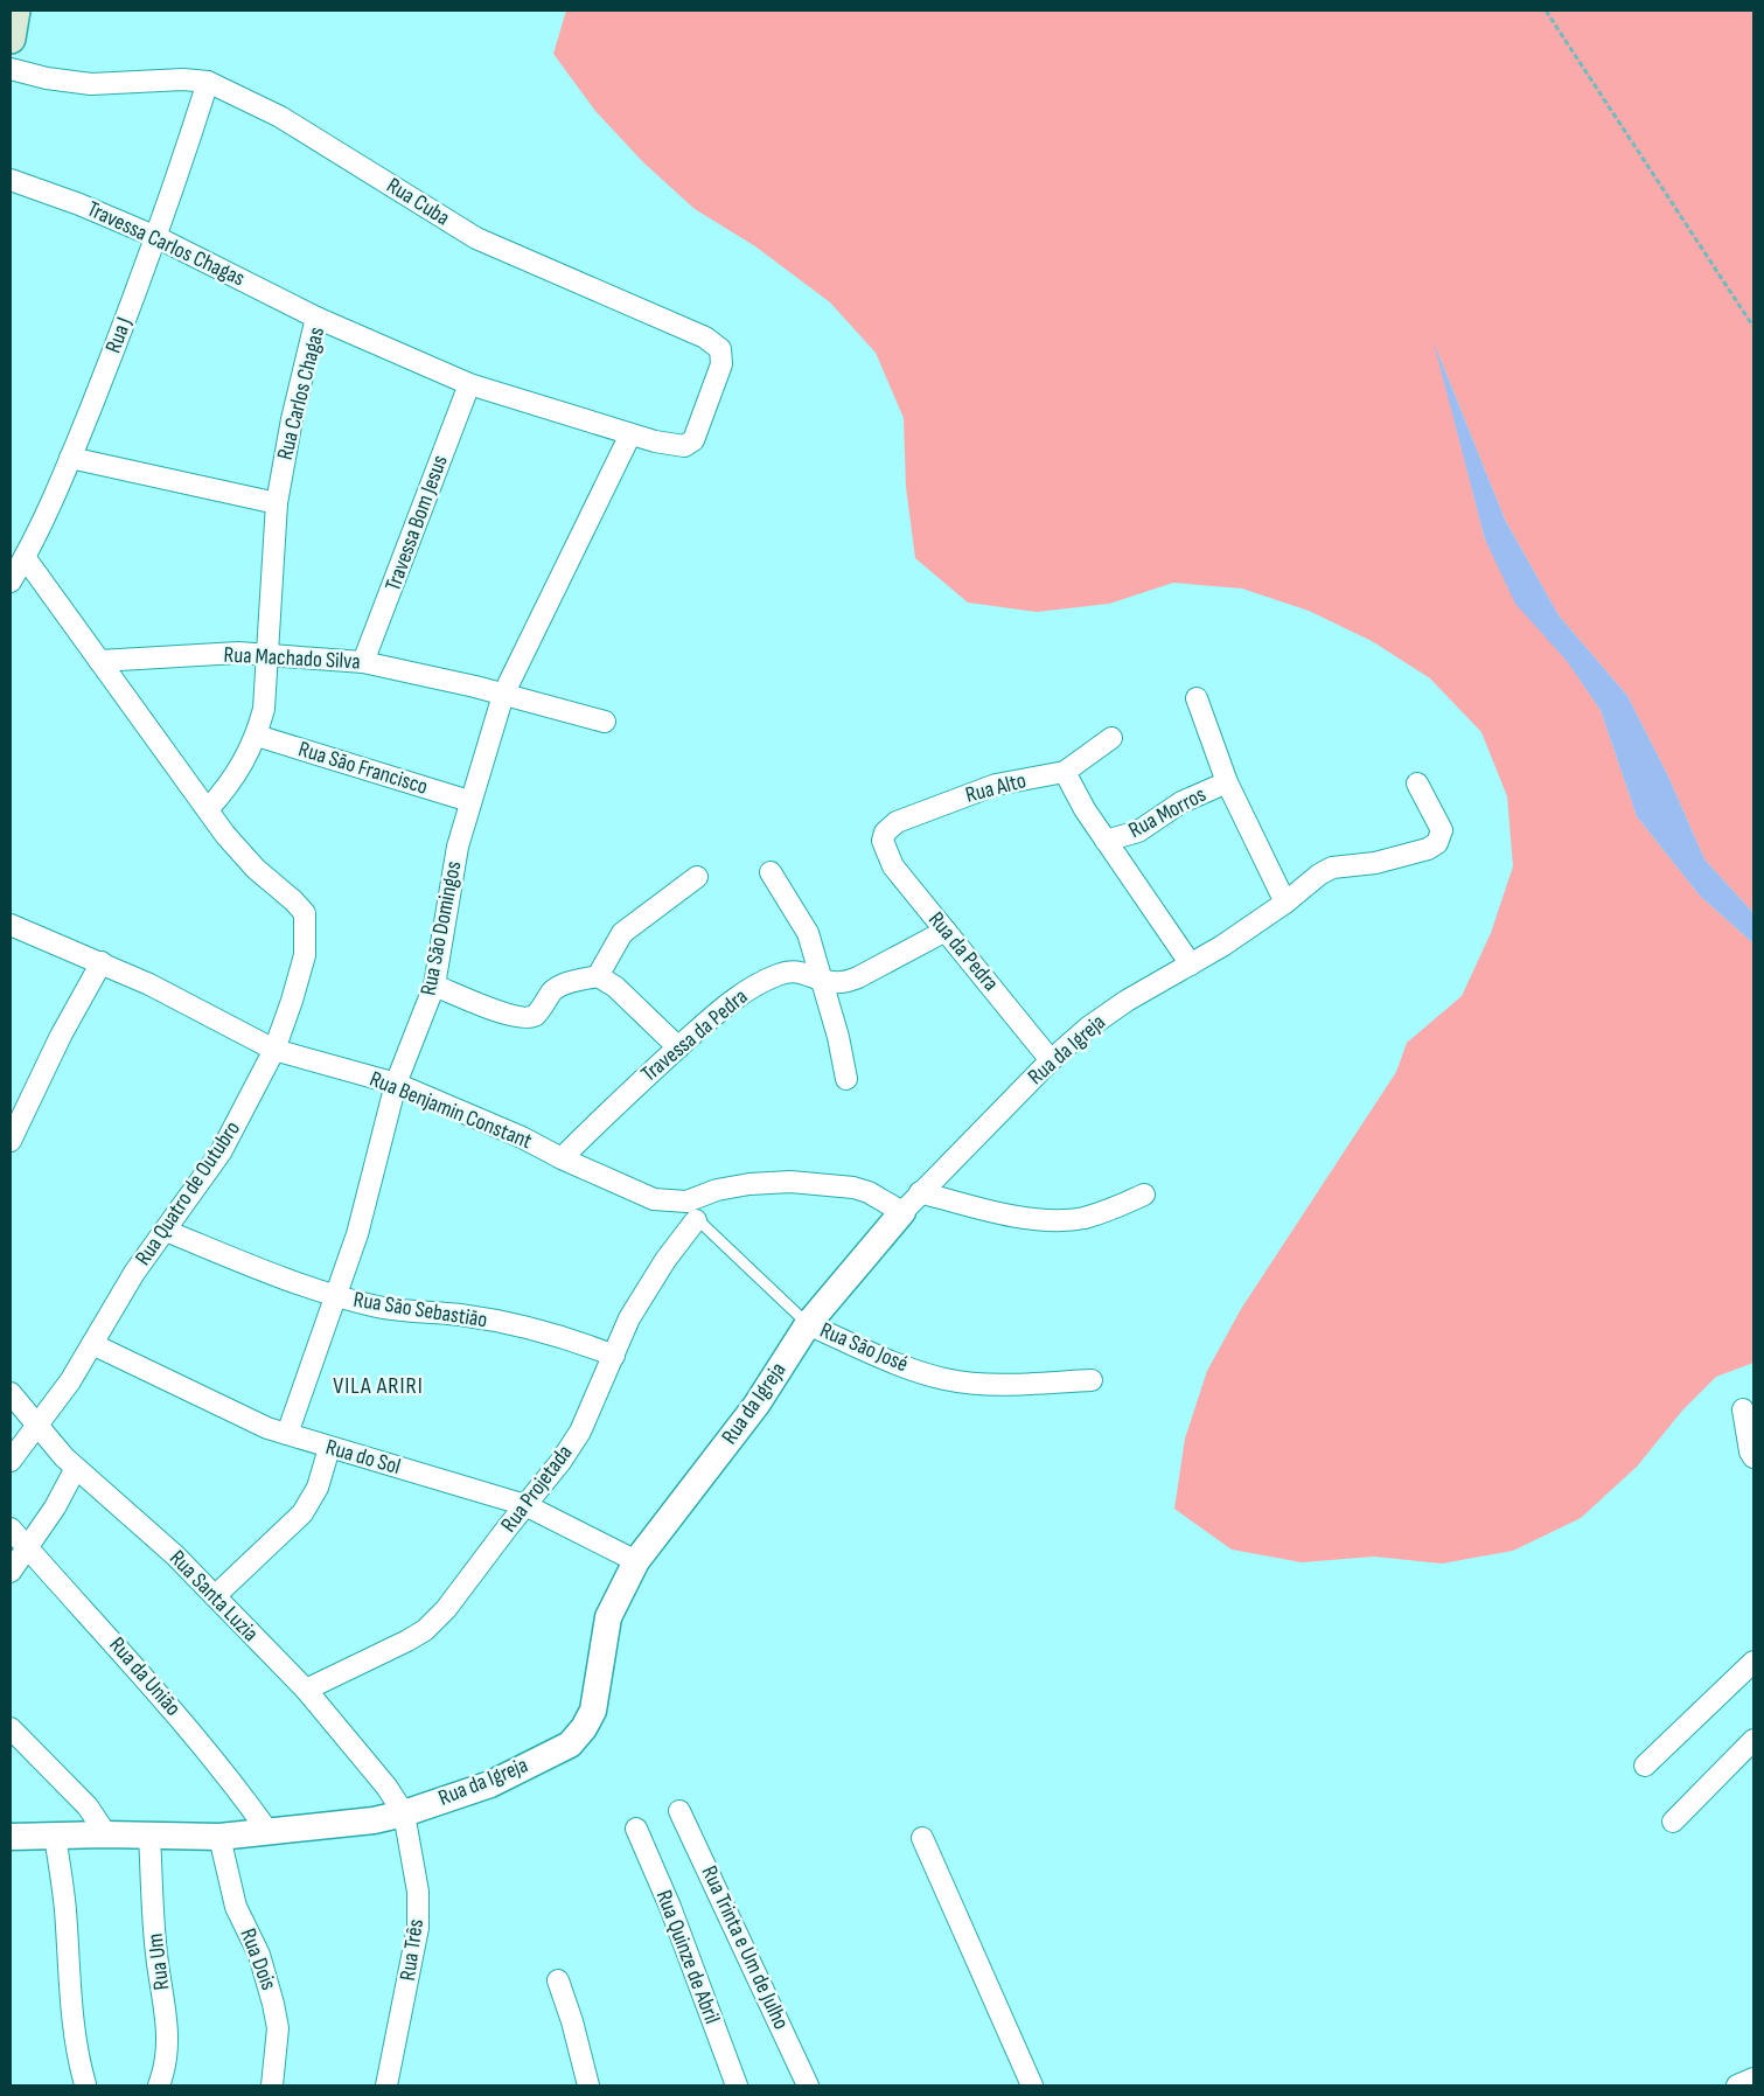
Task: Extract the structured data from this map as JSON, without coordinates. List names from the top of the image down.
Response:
{
  "streets": {
    "street": [
      "Rua Cuba",
      "Travessa Carlos Chagas",
      "Rua J",
      "Rua Carlos Chagas",
      "Travessa Bom Jesus",
      "Rua Machado Silva",
      "Rua São Francisco",
      "Rua Alto",
      "Rua Morros",
      "Rua São Domingos",
      "Rua da Pedra",
      "Travessa da Pedra",
      "Rua da Igreja",
      "Rua Benjamin Constant",
      "Rua Quatro de Outubro",
      "Rua São Sebastião",
      "Rua São José",
      "Rua do Sol",
      "Rua Projetada",
      "Rua Santa Luzia",
      "Rua da União",
      "Rua Trinta e Um de Julho",
      "Rua Três",
      "Rua Quinze de Abril",
      "Rua Dois",
      "Rua Um"
    ]
  },
  "crossings": [
    ["Rua Cuba", "Rua J"],
    ["Rua Cuba", "Rua Carlos Chagas"],
    ["Travessa Carlos Chagas", "Rua J"],
    ["Travessa Carlos Chagas", "Rua Carlos Chagas"],
    ["Rua Carlos Chagas", "Travessa Bom Jesus"],
    ["Rua Carlos Chagas", "Rua Machado Silva"],
    ["Rua Carlos Chagas", "Rua São Francisco"],
    ["Rua Carlos Chagas", "Rua São Domingos"],
    ["Rua Carlos Chagas", "Rua Quatro de Outubro"],
    ["Travessa Bom Jesus", "Rua Machado Silva"],
    ["Rua Machado Silva", "Rua São Domingos"],
    ["Rua Machado Silva", "Rua Quatro de Outubro"],
    ["Rua São Francisco", "Rua São Domingos"],
    ["Rua Alto", "Rua da Pedra"],
    ["Rua Morros", "Rua da Igreja"],
    ["Rua São Domingos", "Rua Benjamin Constant"],
    ["Rua São Domingos", "Rua São Sebastião"],
    ["Rua São Domingos", "Rua do Sol"],
    ["Rua da Pedra", "Travessa da Pedra"],
    ["Rua da Pedra", "Rua da Igreja"],
    ["Travessa da Pedra", "Rua Benjamin Constant"],
    ["Rua da Igreja", "Rua Benjamin Constant"],
    ["Rua da Igreja", "Rua São José"],
    ["Rua da Igreja", "Rua do Sol"],
    ["Rua da Igreja", "Rua Santa Luzia"],
    ["Rua da Igreja", "Rua da União"],
    ["Rua da Igreja", "Rua Três"],
    ["Rua da Igreja", "Rua Dois"],
    ["Rua da Igreja", "Rua Um"],
    ["Rua Benjamin Constant", "Rua Quatro de Outubro"],
    ["Rua Benjamin Constant", "Rua São José"],
    ["Rua Quatro de Outubro", "Rua São Sebastião"],
    ["Rua Quatro de Outubro", "Rua do Sol"],
    ["Rua Quatro de Outubro", "Rua Santa Luzia"],
    ["Rua São Sebastião", "Rua Projetada"],
    ["Rua São José", "Rua Projetada"],
    ["Rua do Sol", "Rua Projetada"],
    ["Rua Projetada", "Rua Santa Luzia"],
    ["Rua Santa Luzia", "Rua Três"]
  ],
  "districts": ["VILA ARIRI"]
}
